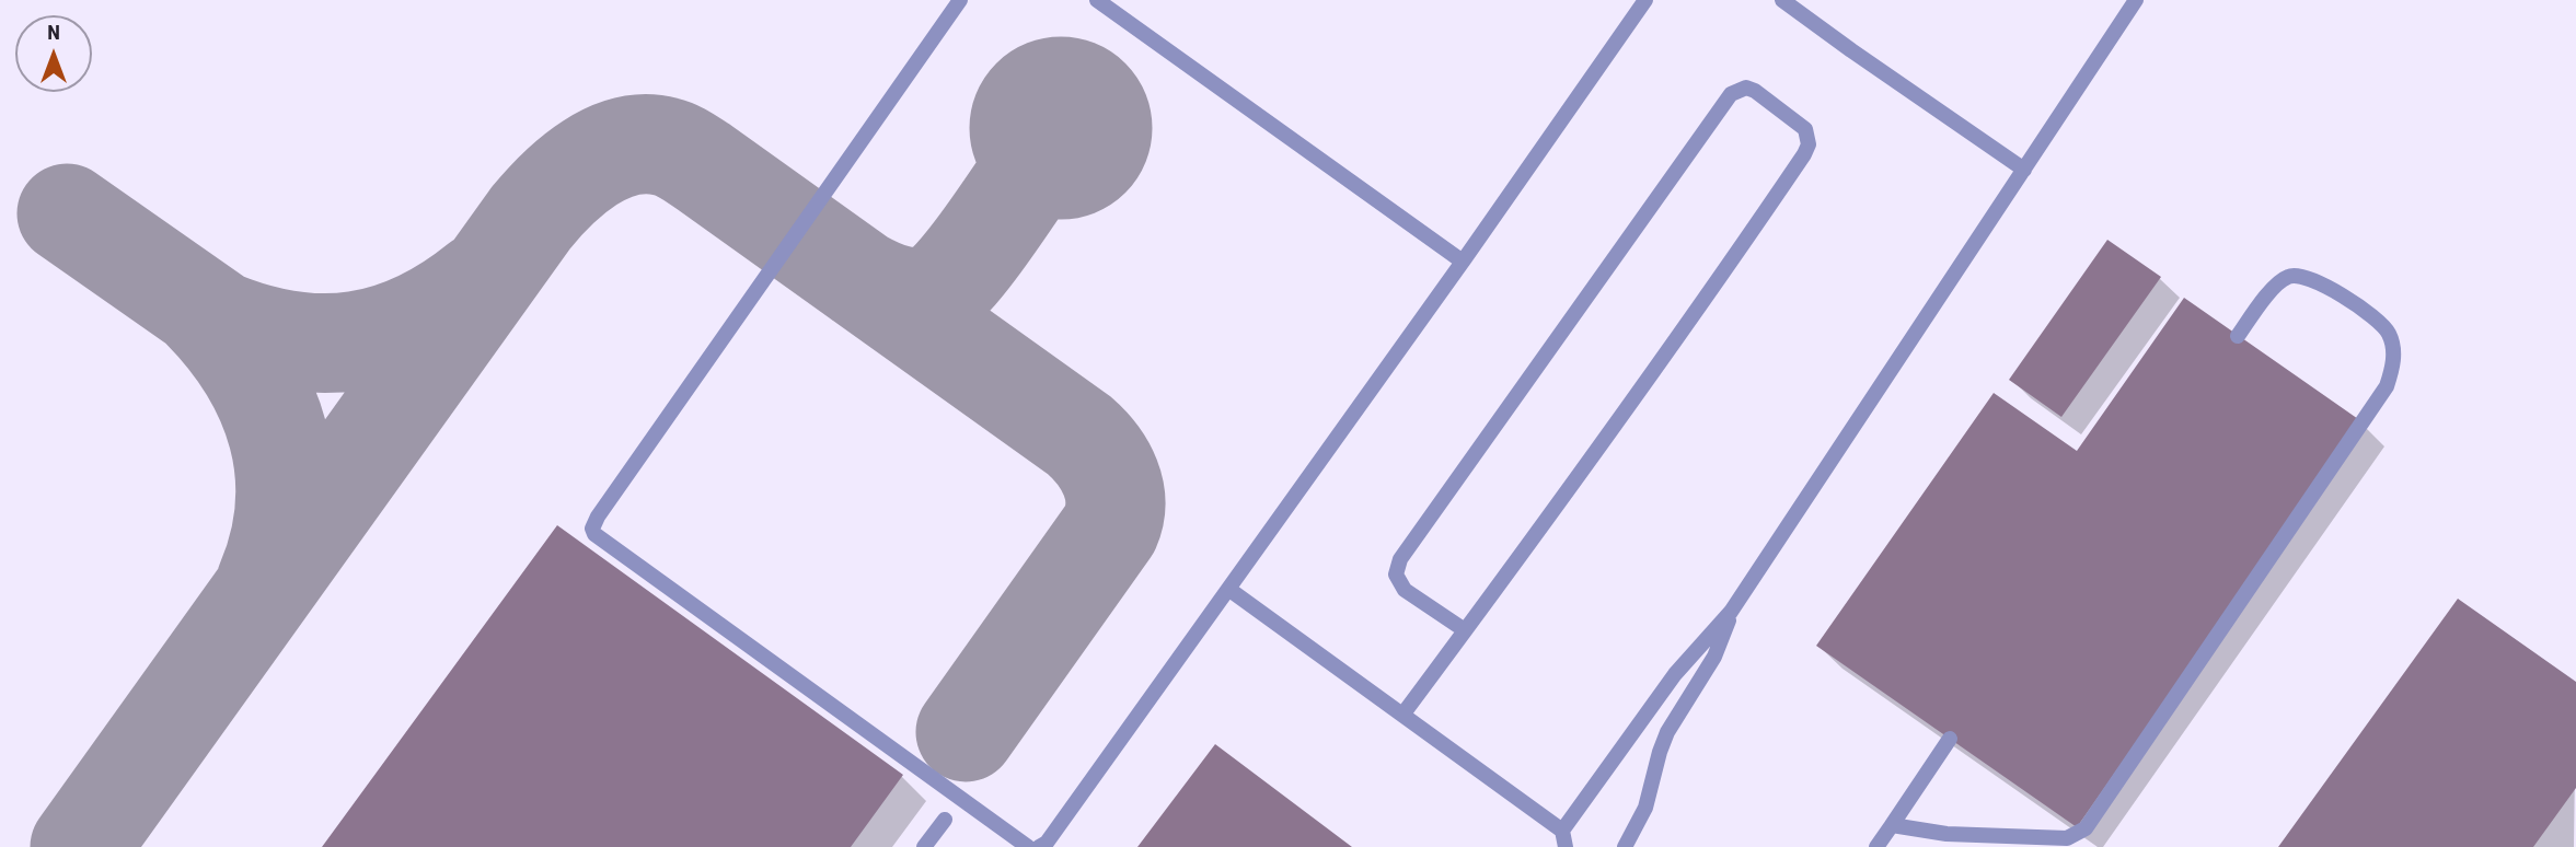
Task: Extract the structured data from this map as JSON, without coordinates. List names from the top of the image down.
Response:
{
  "north": "top"
}
